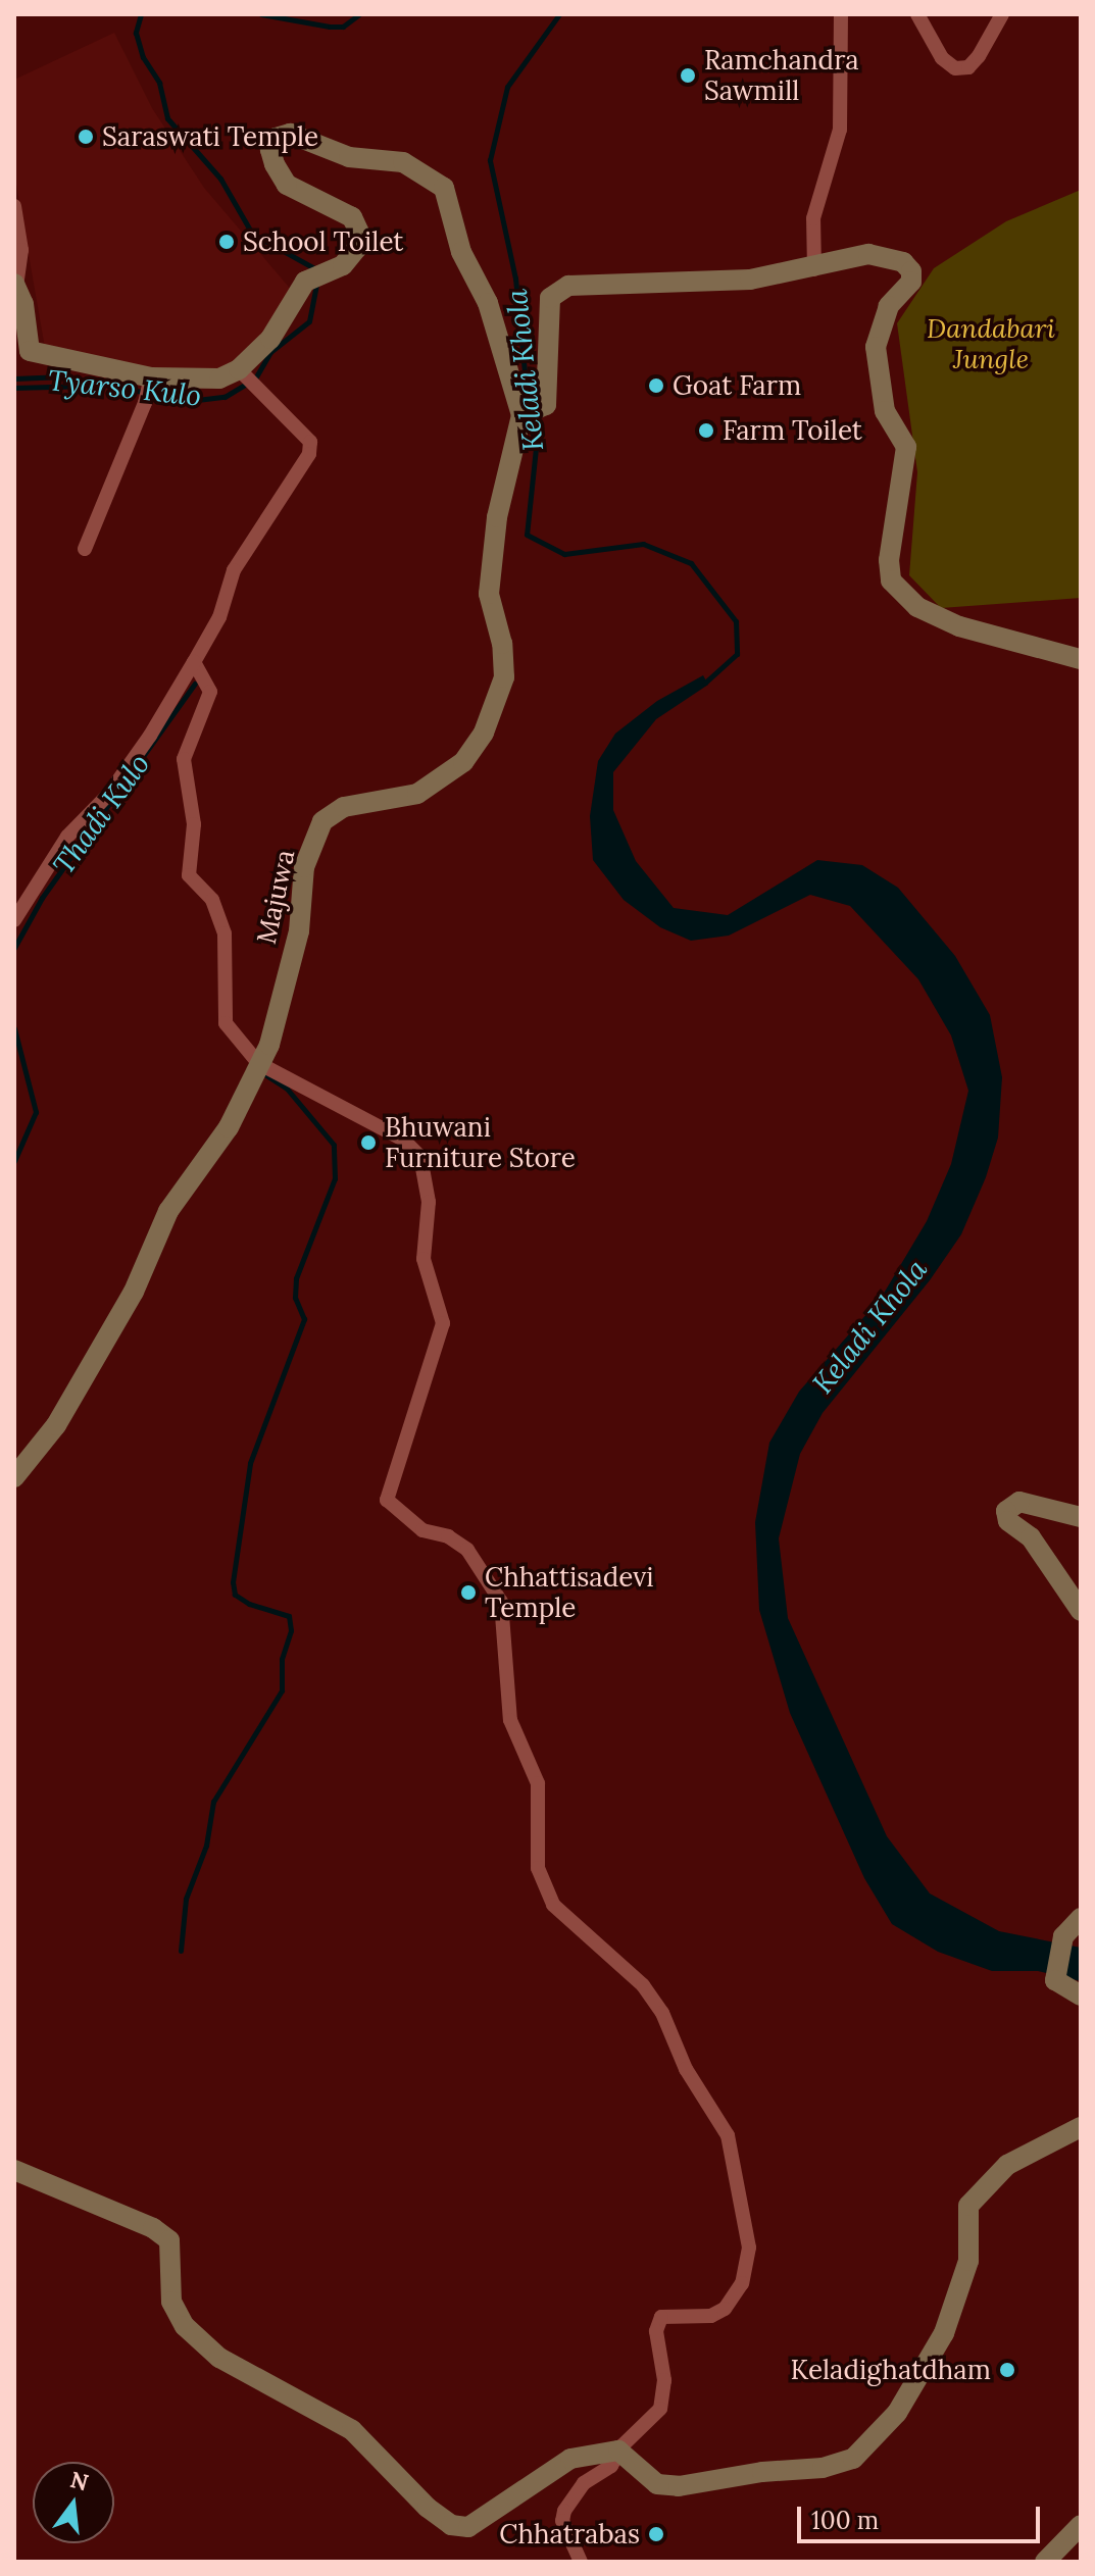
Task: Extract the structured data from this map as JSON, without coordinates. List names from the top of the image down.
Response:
{
  "streets": {
    "street": ["Majuwa"]
  },
  "water": ["Keladi Khola", "Tyarso Kulo", "Thadi Kulo"],
  "parks": ["Dandabari Jungle"],
  "places": [
    "Ramchandra Sawmill",
    "Saraswati Temple",
    "School Toilet",
    "Goat Farm",
    "Farm Toilet",
    "Bhuwani Furniture Store",
    "Chhattisadevi Temple",
    "Keladighatdham",
    "Chhatrabas"
  ],
  "scale_bar": "100 m",
  "north": "top"
}
